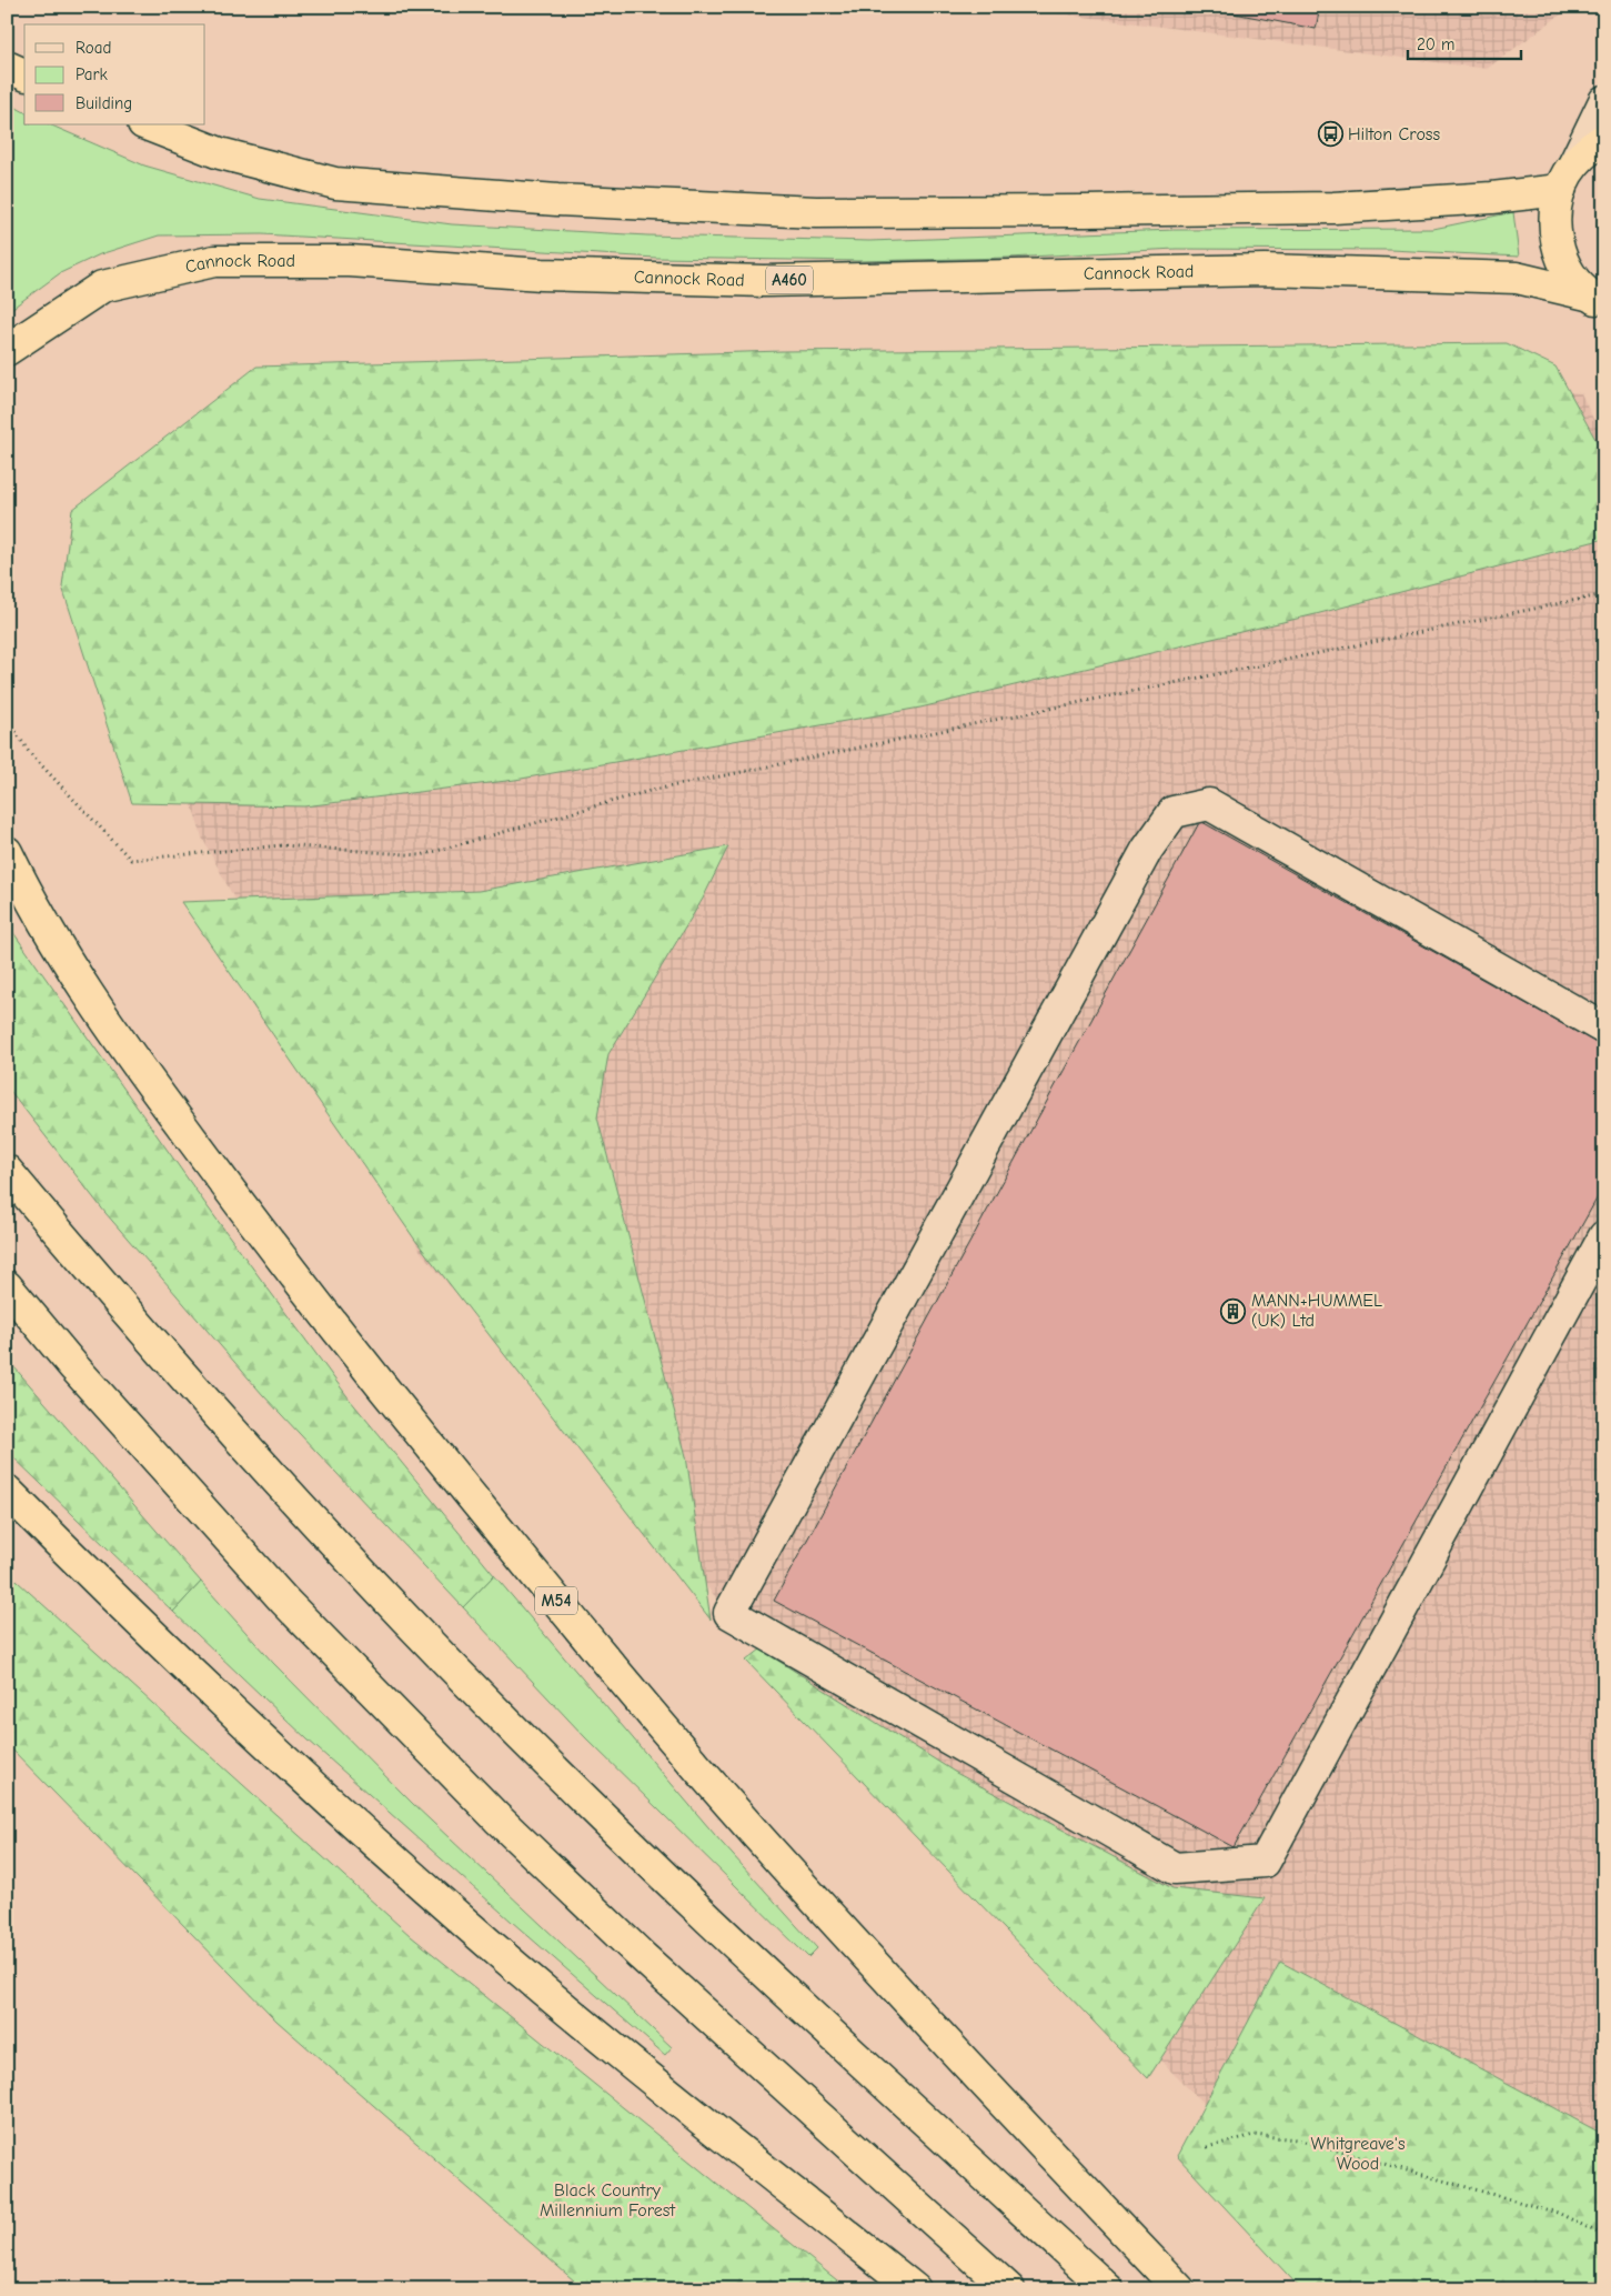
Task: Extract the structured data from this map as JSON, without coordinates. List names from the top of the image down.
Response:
{
  "streets": {
    "highway": ["Cannock Road", "A460", "M54"]
  },
  "parks": ["Whitgreave's Wood", "Black Country Millennium Forest"],
  "places": {
    "bus stop": ["Hilton Cross"],
    "building": ["MANN+HUMMEL (UK) Ltd"]
  },
  "legend": ["Road", "Park", "Building"],
  "scale_bar": "20 m"
}
